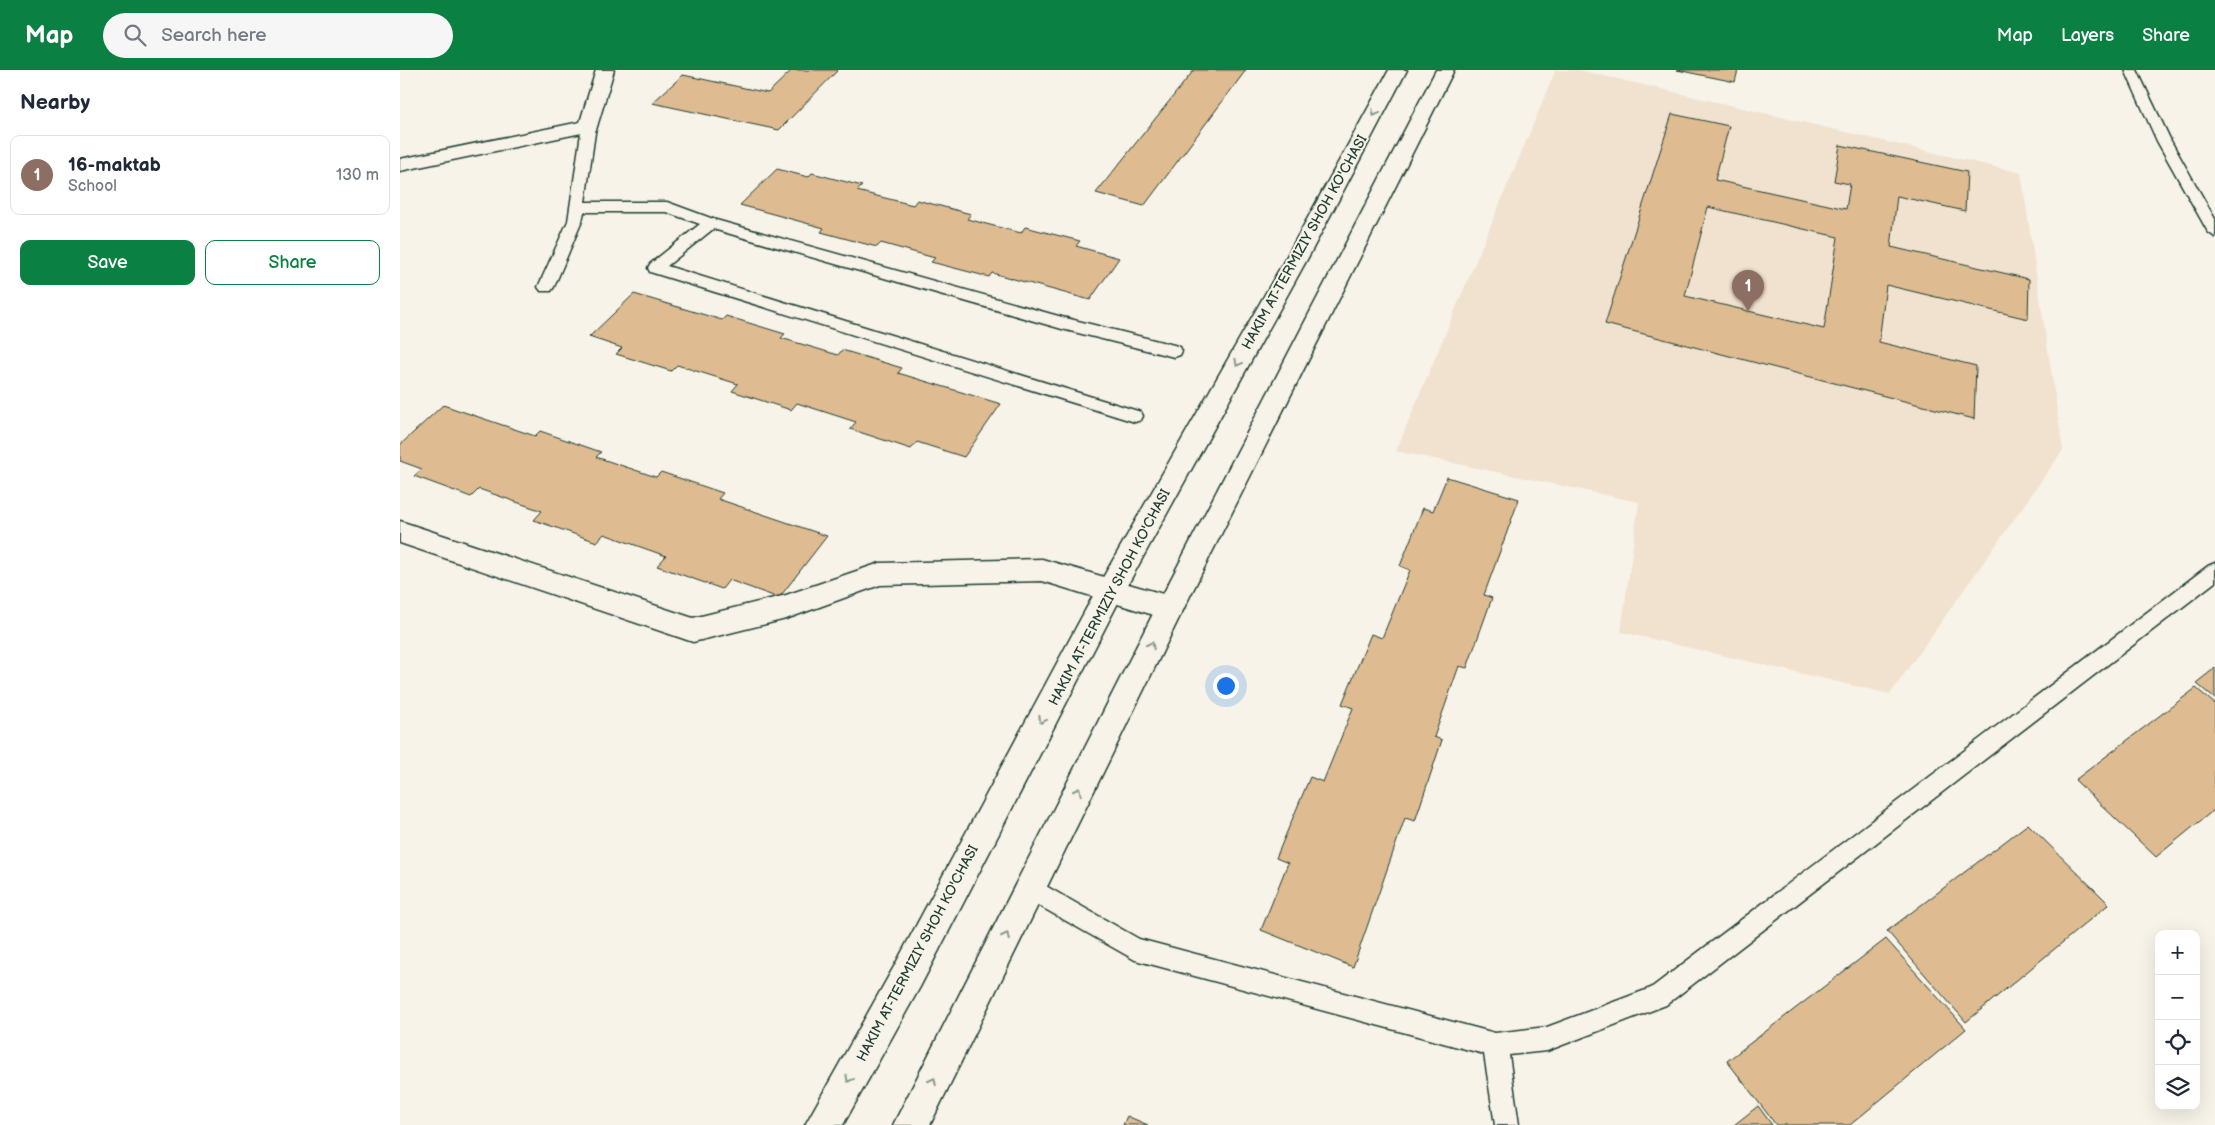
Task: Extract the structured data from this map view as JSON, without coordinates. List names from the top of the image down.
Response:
{
  "streets": {
    "main road": ["HAKIM AT-TERMIZIY SHOH KO'CHASI"]
  },
  "page": {
    "header": "Map",
    "search": "Search here",
    "nav": ["Map", "Layers", "Share"],
    "heading": "Nearby",
    "list": [
      {
        "mark": "1",
        "name": "16-maktab",
        "note": "School",
        "value": "130 m"
      }
    ],
    "buttons": ["Save", "Share"],
    "pins": "1",
    "map_buttons": ["+", "−"]
  }
}
